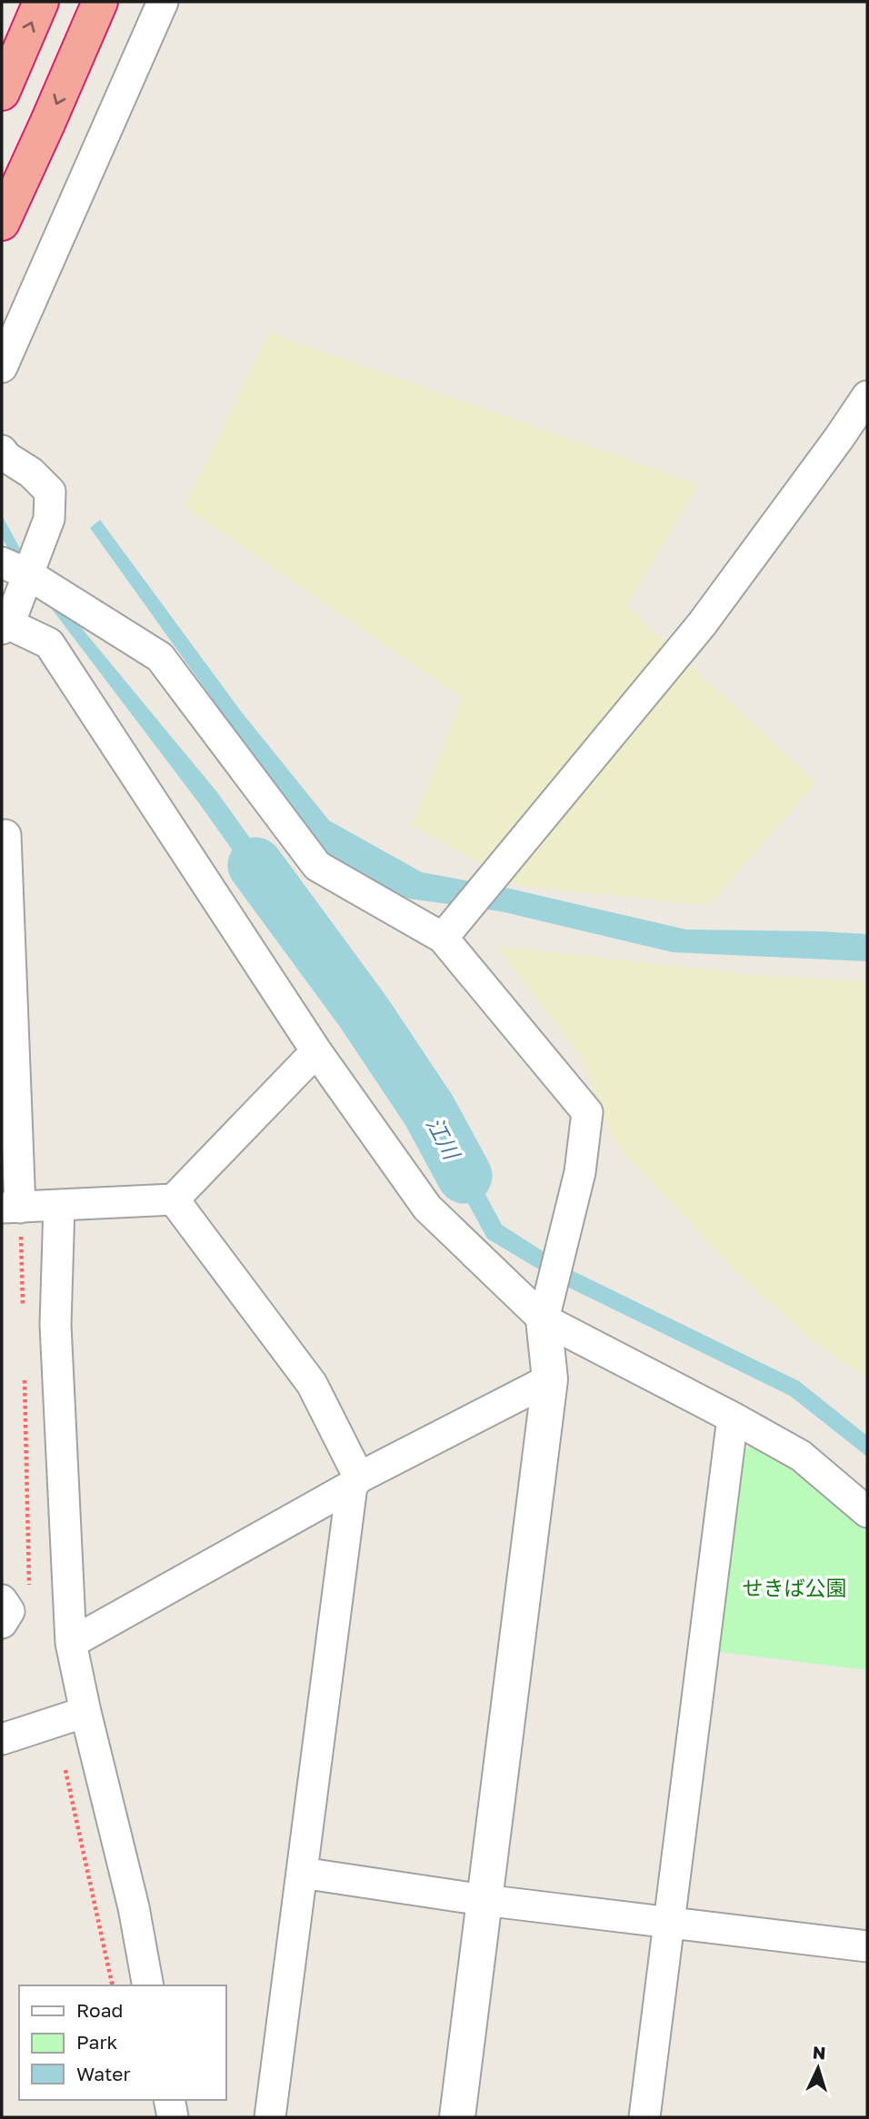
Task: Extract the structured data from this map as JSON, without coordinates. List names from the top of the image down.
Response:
{
  "water": ["江川"],
  "parks": ["せきば公園"],
  "legend": ["Road", "Park", "Water"],
  "north": "top"
}
